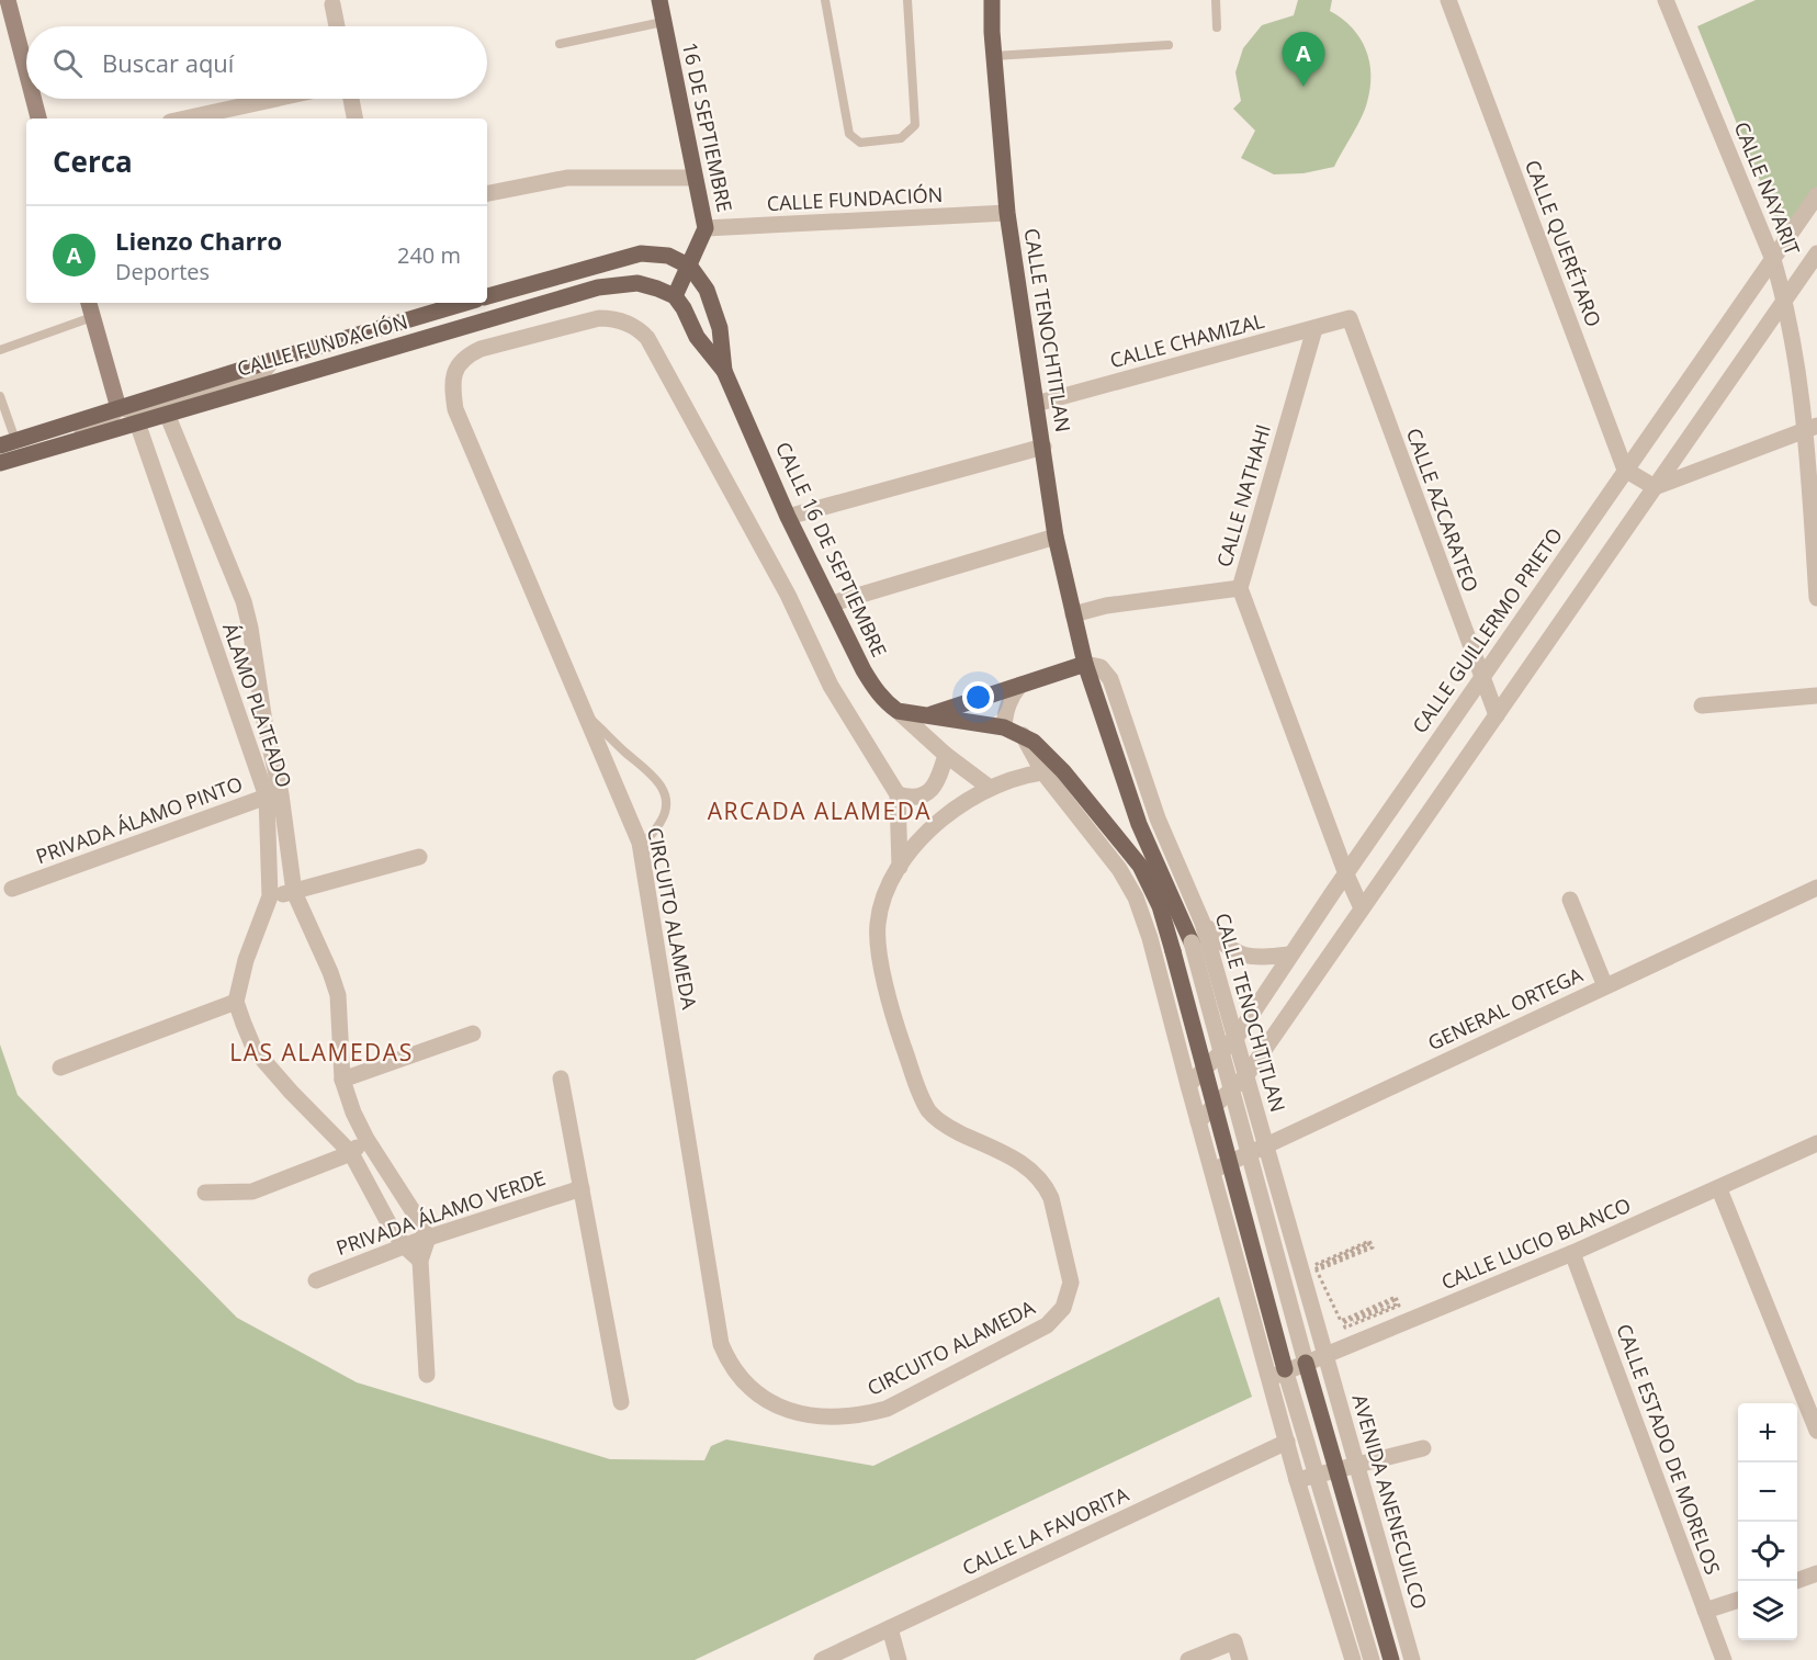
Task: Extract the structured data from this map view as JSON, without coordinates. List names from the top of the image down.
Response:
{
  "streets": {
    "main road": [
      "16 DE SEPTIEMBRE",
      "CALLE FUNDACIÓN",
      "CALLE TENOCHTITLAN",
      "CALLE 16 DE SEPTIEMBRE",
      "AVENIDA ANENECUILCO"
    ],
    "street": [
      "CALLE NAYARIT",
      "CALLE QUERÉTARO",
      "CALLE CHAMIZAL",
      "CALLE NATHAHI",
      "CALLE AZCARATEO",
      "CALLE GUILLERMO PRIETO",
      "ÁLAMO PLATEADO",
      "PRIVADA ÁLAMO PINTO",
      "CIRCUITO ALAMEDA",
      "GENERAL ORTEGA",
      "PRIVADA ÁLAMO VERDE",
      "CALLE LUCIO BLANCO",
      "CALLE ESTADO DE MORELOS",
      "CALLE LA FAVORITA"
    ]
  },
  "crossings": [
    ["16 DE SEPTIEMBRE", "CALLE FUNDACIÓN"],
    ["CALLE NAYARIT", "CALLE GUILLERMO PRIETO"],
    ["CALLE FUNDACIÓN", "CALLE TENOCHTITLAN"],
    ["CALLE FUNDACIÓN", "ÁLAMO PLATEADO"],
    ["CALLE QUERÉTARO", "CALLE GUILLERMO PRIETO"],
    ["CALLE TENOCHTITLAN", "CALLE CHAMIZAL"],
    ["CALLE TENOCHTITLAN", "CALLE NATHAHI"],
    ["CALLE TENOCHTITLAN", "CALLE GUILLERMO PRIETO"],
    ["CALLE TENOCHTITLAN", "GENERAL ORTEGA"],
    ["CALLE TENOCHTITLAN", "CALLE LUCIO BLANCO"],
    ["CALLE TENOCHTITLAN", "AVENIDA ANENECUILCO"],
    ["CALLE CHAMIZAL", "CALLE NATHAHI"],
    ["CALLE CHAMIZAL", "CALLE AZCARATEO"],
    ["CALLE AZCARATEO", "CALLE GUILLERMO PRIETO"],
    ["ÁLAMO PLATEADO", "PRIVADA ÁLAMO PINTO"],
    ["ÁLAMO PLATEADO", "PRIVADA ÁLAMO VERDE"],
    ["CALLE LUCIO BLANCO", "CALLE ESTADO DE MORELOS"],
    ["CALLE LUCIO BLANCO", "AVENIDA ANENECUILCO"]
  ],
  "districts": ["ARCADA ALAMEDA", "LAS ALAMEDAS"],
  "page": {
    "search": "Buscar aquí",
    "pins": "A",
    "heading": "Cerca",
    "list": [
      {
        "mark": "A",
        "name": "Lienzo Charro",
        "note": "Deportes",
        "value": "240 m"
      }
    ],
    "map_buttons": ["+", "−"]
  }
}
